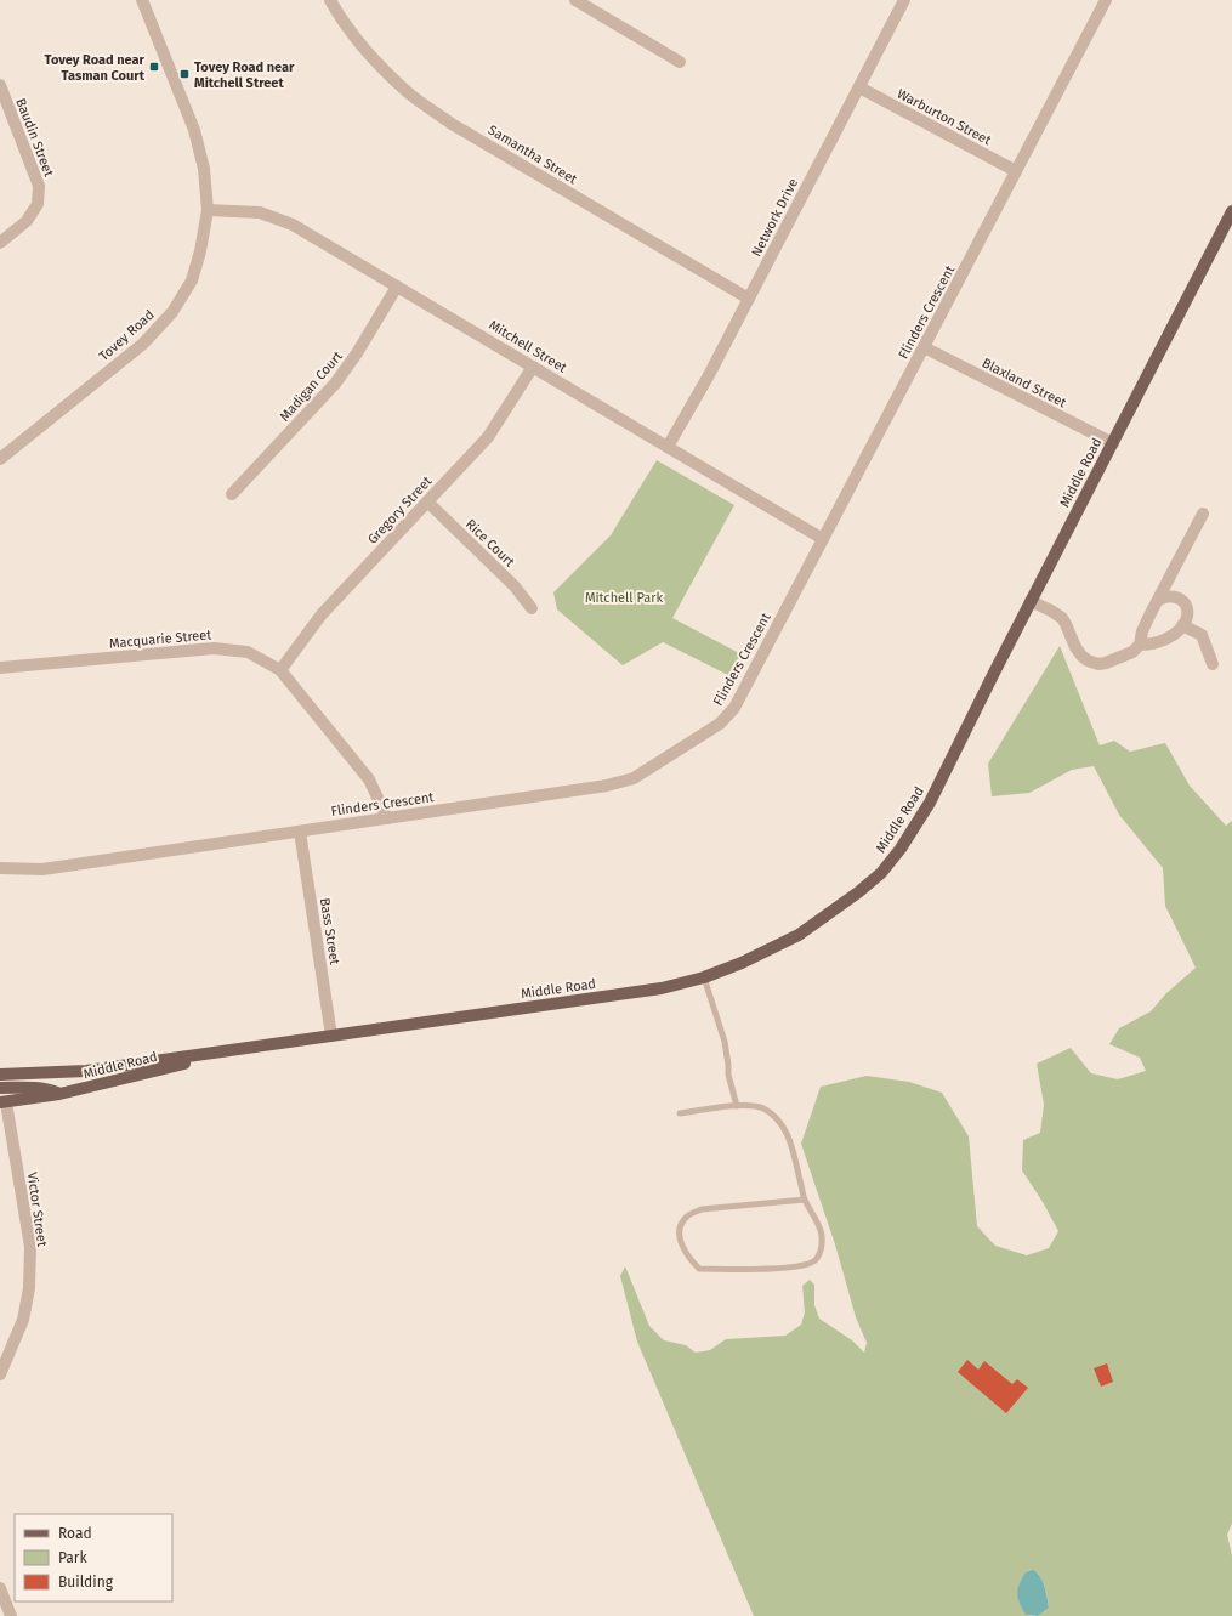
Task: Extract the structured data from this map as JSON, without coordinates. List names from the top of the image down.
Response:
{
  "streets": {
    "main road": ["Middle Road"],
    "street": [
      "Warburton Street",
      "Baudin Street",
      "Samantha Street",
      "Network Drive",
      "Flinders Crescent",
      "Tovey Road",
      "Mitchell Street",
      "Blaxland Street",
      "Madigan Court",
      "Gregory Street",
      "Rice Court",
      "Macquarie Street",
      "Bass Street",
      "Victor Street"
    ]
  },
  "crossings": [
    ["Warburton Street", "Network Drive"],
    ["Warburton Street", "Flinders Crescent"],
    ["Samantha Street", "Network Drive"],
    ["Network Drive", "Mitchell Street"],
    ["Flinders Crescent", "Mitchell Street"],
    ["Flinders Crescent", "Blaxland Street"],
    ["Flinders Crescent", "Macquarie Street"],
    ["Flinders Crescent", "Bass Street"],
    ["Tovey Road", "Mitchell Street"],
    ["Mitchell Street", "Madigan Court"],
    ["Mitchell Street", "Gregory Street"],
    ["Blaxland Street", "Middle Road"],
    ["Middle Road", "Bass Street"],
    ["Middle Road", "Victor Street"],
    ["Gregory Street", "Rice Court"],
    ["Gregory Street", "Macquarie Street"]
  ],
  "parks": ["Mitchell Park"],
  "places": {
    "transit": ["Tovey Road near Tasman Court", "Tovey Road near Mitchell Street"]
  },
  "legend": ["Road", "Park", "Building"]
}
